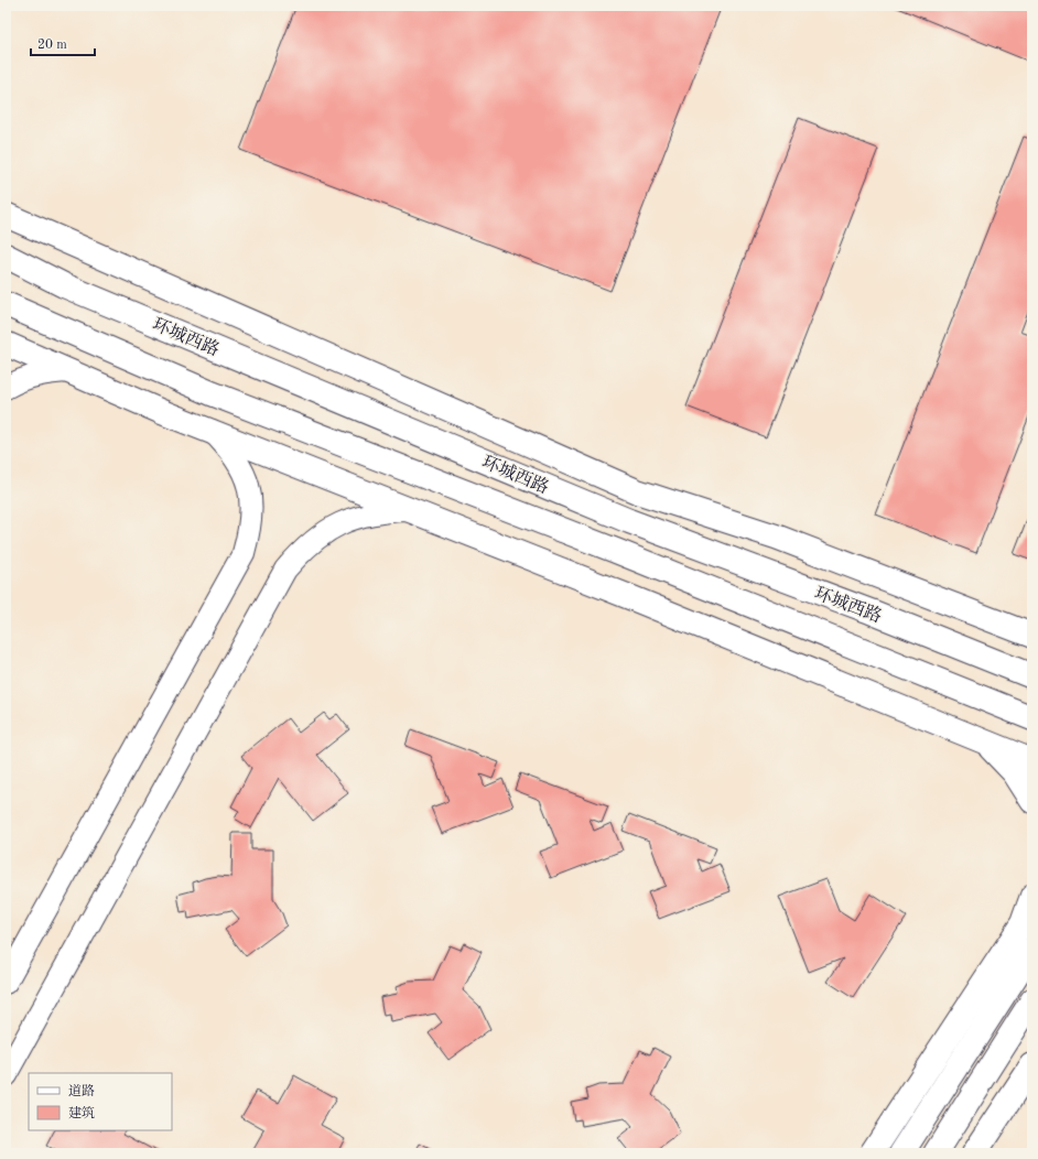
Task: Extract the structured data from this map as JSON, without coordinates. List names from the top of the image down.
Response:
{
  "streets": {
    "main road": ["环城西路"]
  },
  "legend": ["道路", "建筑"],
  "scale_bar": "20 m"
}
